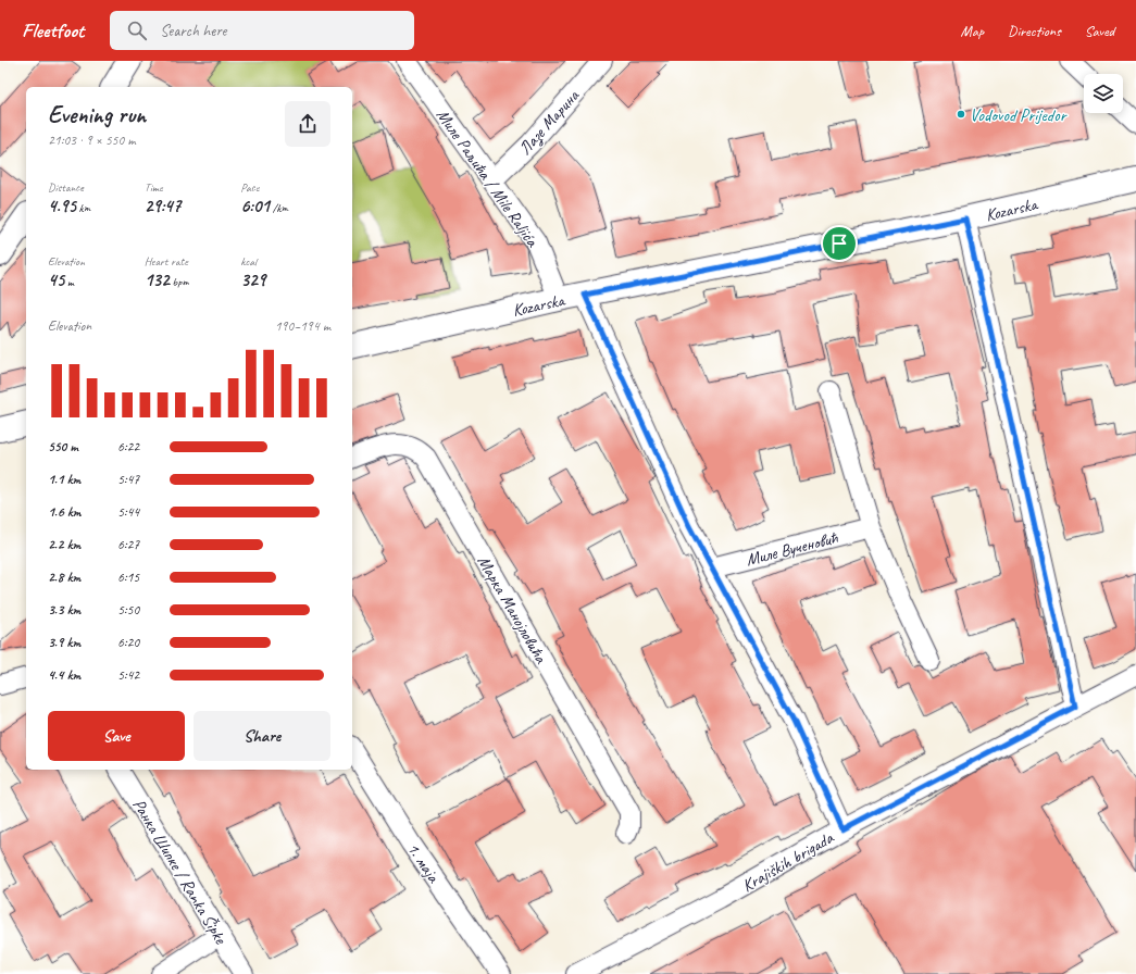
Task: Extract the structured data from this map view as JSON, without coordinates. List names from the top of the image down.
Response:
{
  "streets": {
    "street": [
      "Лазе Марина",
      "Миле Раљића / Mile Raljića",
      "Kozarska",
      "Миле Вученовић",
      "Марка Манојловића",
      "Krajiških brigada",
      "1. маја",
      "Ранка Шипке / Ranka Šipke"
    ]
  },
  "crossings": [
    ["Лазе Марина", "Миле Раљића / Mile Raljića"],
    ["Миле Раљића / Mile Raljića", "Kozarska"]
  ],
  "places": ["Vodovod Prijedor"],
  "page": {
    "header": "Fleetfoot",
    "search": "Search here",
    "nav": ["Map", "Directions", "Saved"],
    "heading": ["Evening run", "21:03 · 9 × 550 m"],
    "stats": [
      ["Distance", "4.95 km"],
      ["Time", "29:47"],
      ["Pace", "6:01 /km"],
      ["Elevation", "45 m"],
      ["Heart rate", "132 bpm"],
      ["kcal", "329"]
    ],
    "chart": ["Elevation", "190–194 m"],
    "list": [
      {
        "name": "550 m",
        "note": "6:22"
      },
      {
        "name": "1.1 km",
        "note": "5:47"
      },
      {
        "name": "1.6 km",
        "note": "5:44"
      },
      {
        "name": "2.2 km",
        "note": "6:27"
      },
      {
        "name": "2.8 km",
        "note": "6:15"
      },
      {
        "name": "3.3 km",
        "note": "5:50"
      },
      {
        "name": "3.9 km",
        "note": "6:20"
      },
      {
        "name": "4.4 km",
        "note": "5:42"
      }
    ],
    "buttons": ["Save", "Share"]
  }
}
